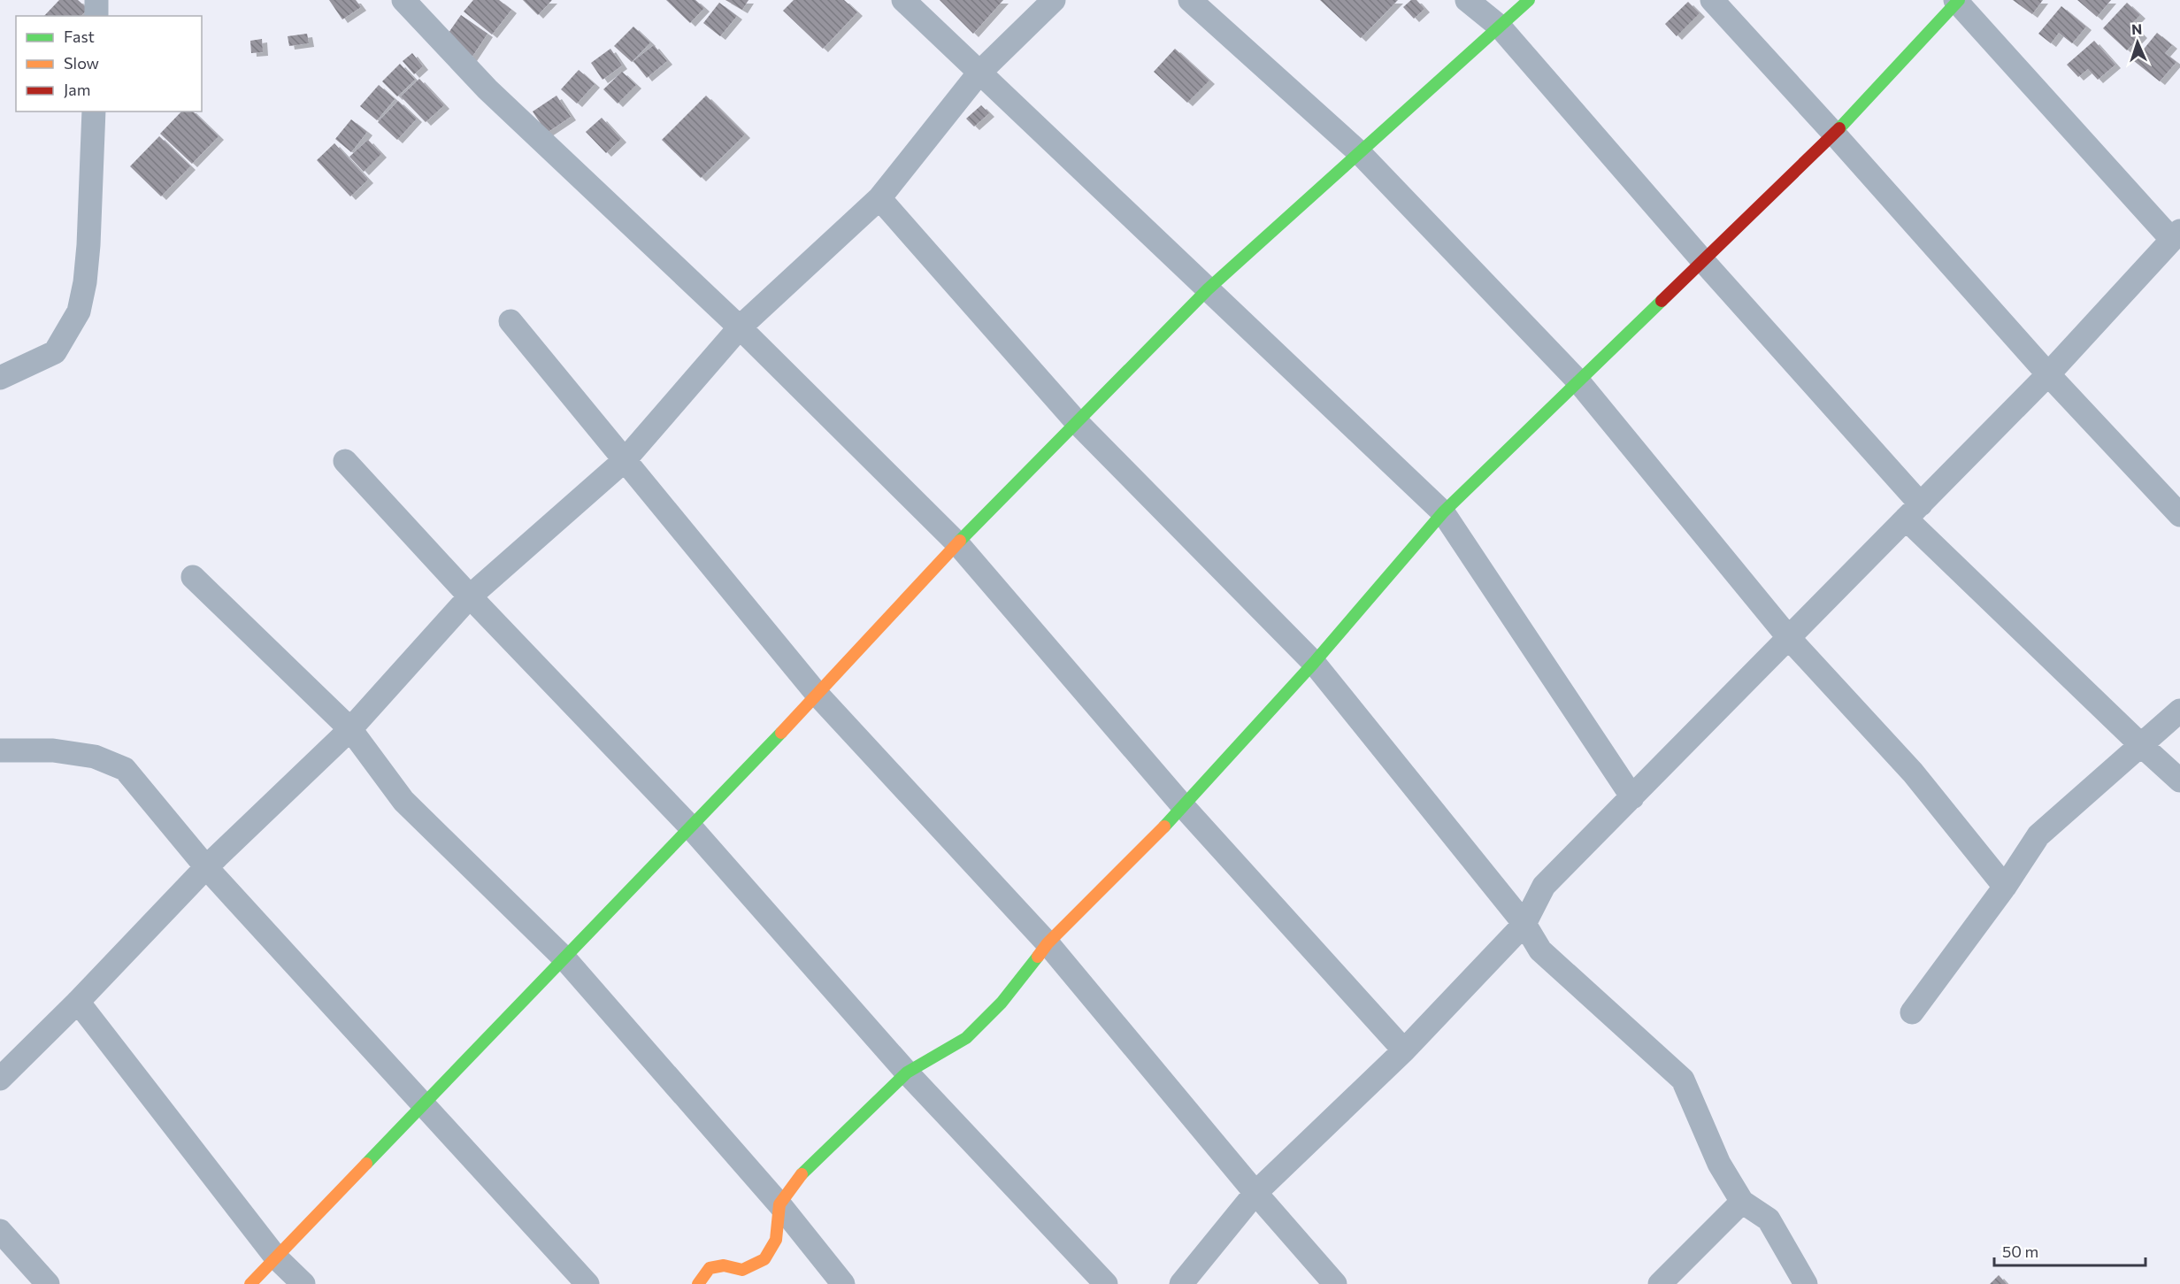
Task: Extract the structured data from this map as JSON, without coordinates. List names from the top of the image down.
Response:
{
  "legend": ["Fast", "Slow", "Jam"],
  "scale_bar": "50 m",
  "north": "top"
}
